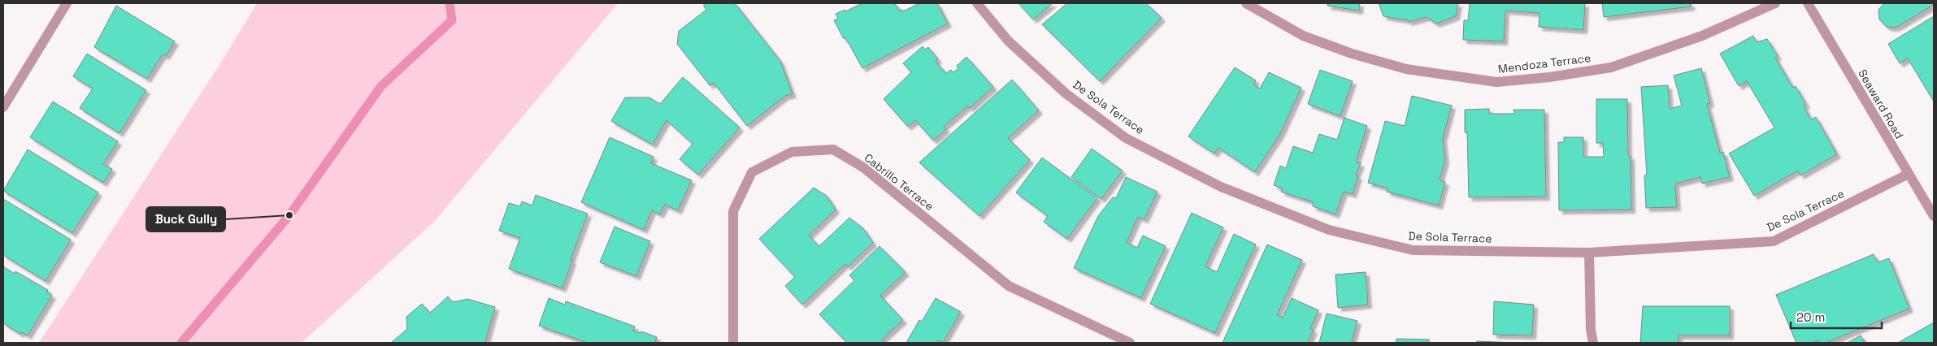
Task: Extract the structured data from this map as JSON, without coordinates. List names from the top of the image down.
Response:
{
  "streets": {
    "street": [
      "Mendoza Terrace",
      "Seaward Road",
      "De Sola Terrace",
      "Cabrillo Terrace"
    ]
  },
  "crossings": [
    ["Seaward Road", "De Sola Terrace"]
  ],
  "places": ["Buck Gully"],
  "scale_bar": "20 m"
}
